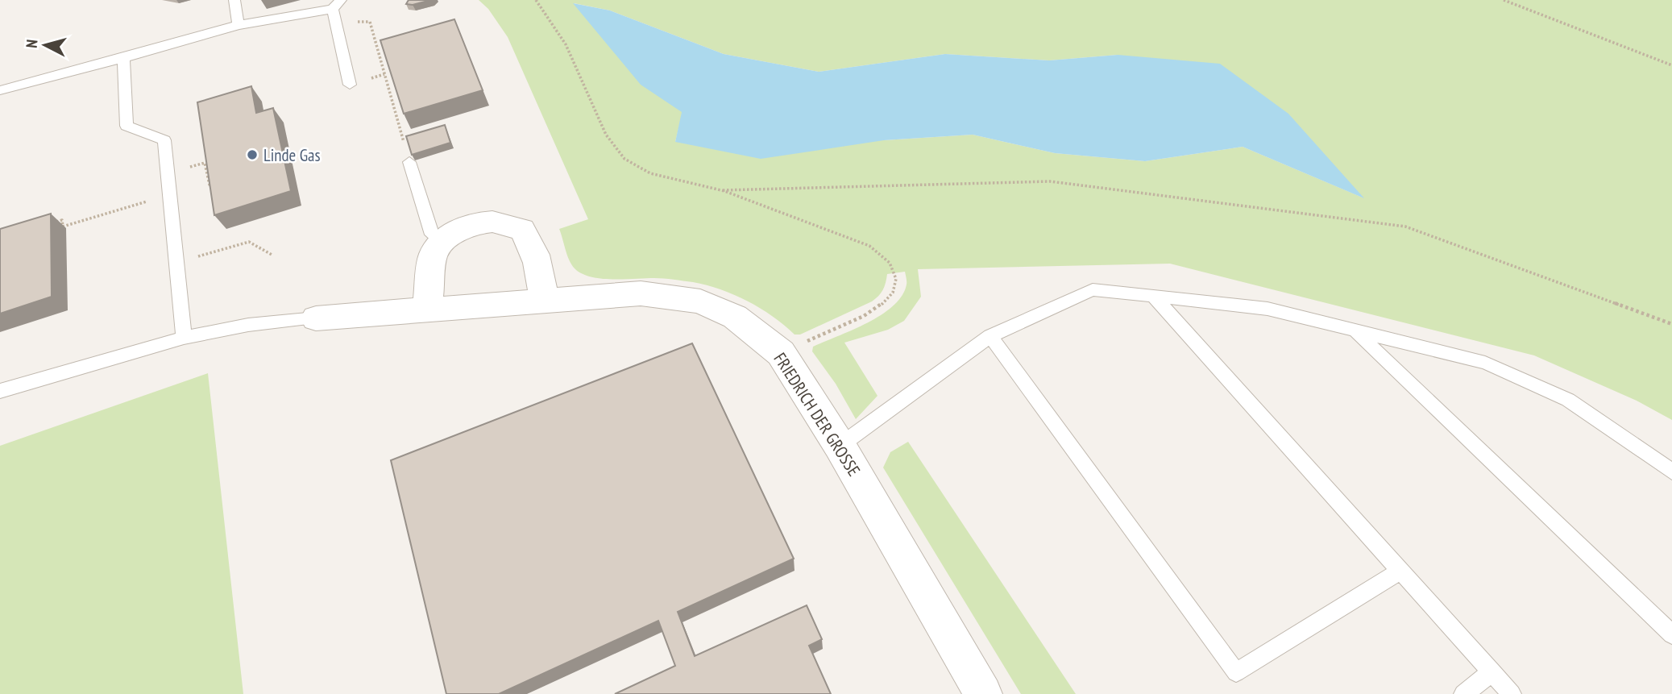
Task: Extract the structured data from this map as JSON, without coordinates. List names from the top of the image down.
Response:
{
  "streets": {
    "street": ["FRIEDRICH DER GROSSE"]
  },
  "places": ["Linde Gas"],
  "north": "left"
}
